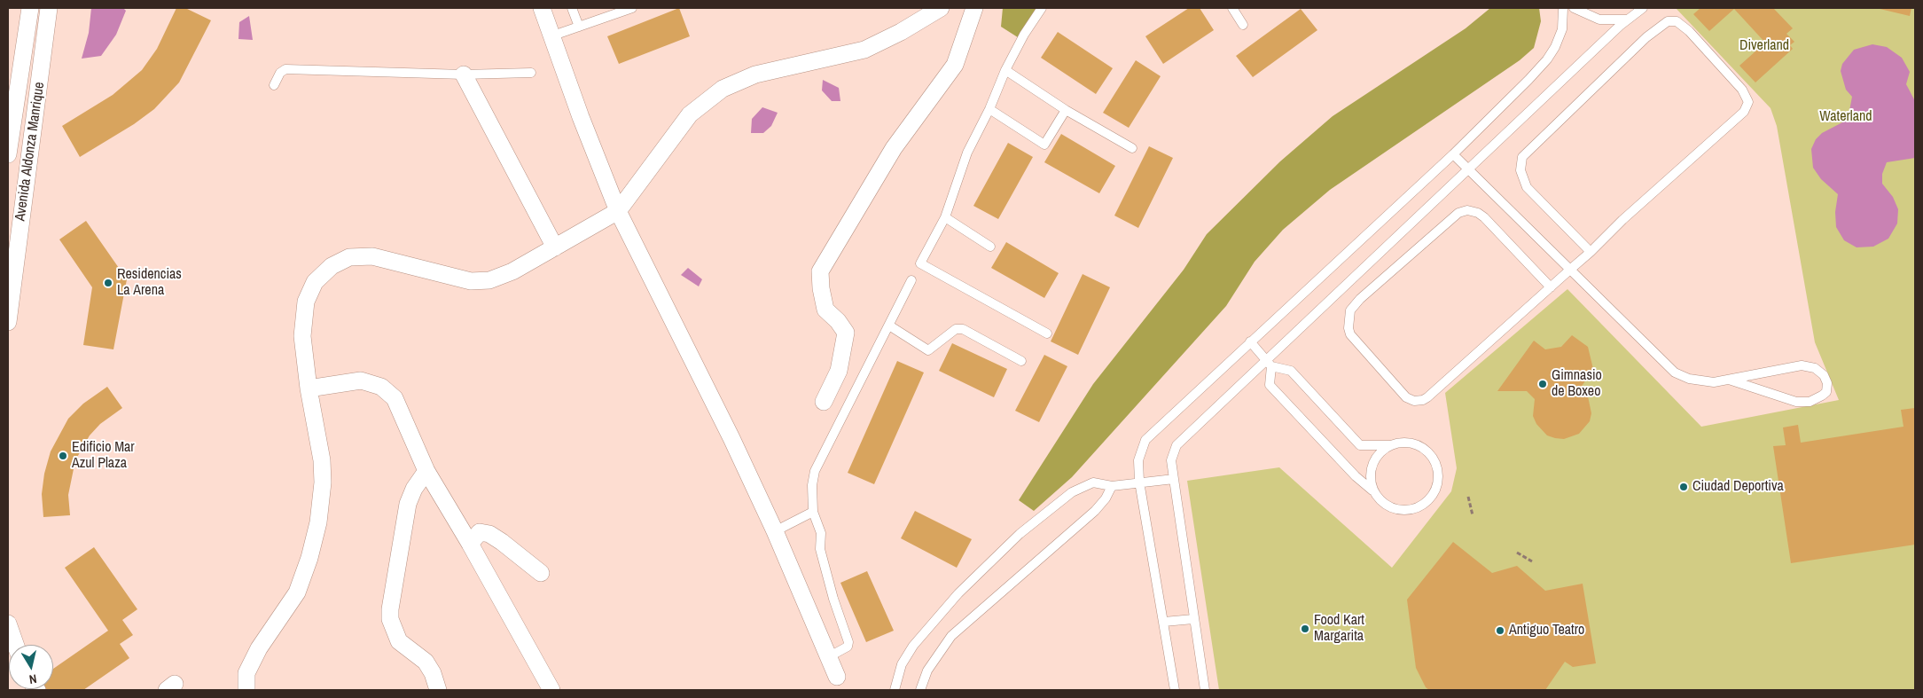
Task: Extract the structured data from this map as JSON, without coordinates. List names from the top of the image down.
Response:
{
  "streets": {
    "street": ["Avenida Aldonza Manrique"]
  },
  "parks": ["Diverland", "Waterland"],
  "places": [
    "Residencias La Arena",
    "Gimnasio de Boxeo",
    "Edificio Mar Azul Plaza",
    "Ciudad Deportiva",
    "Food Kart Margarita",
    "Antiguo Teatro"
  ],
  "north": "bottom"
}
